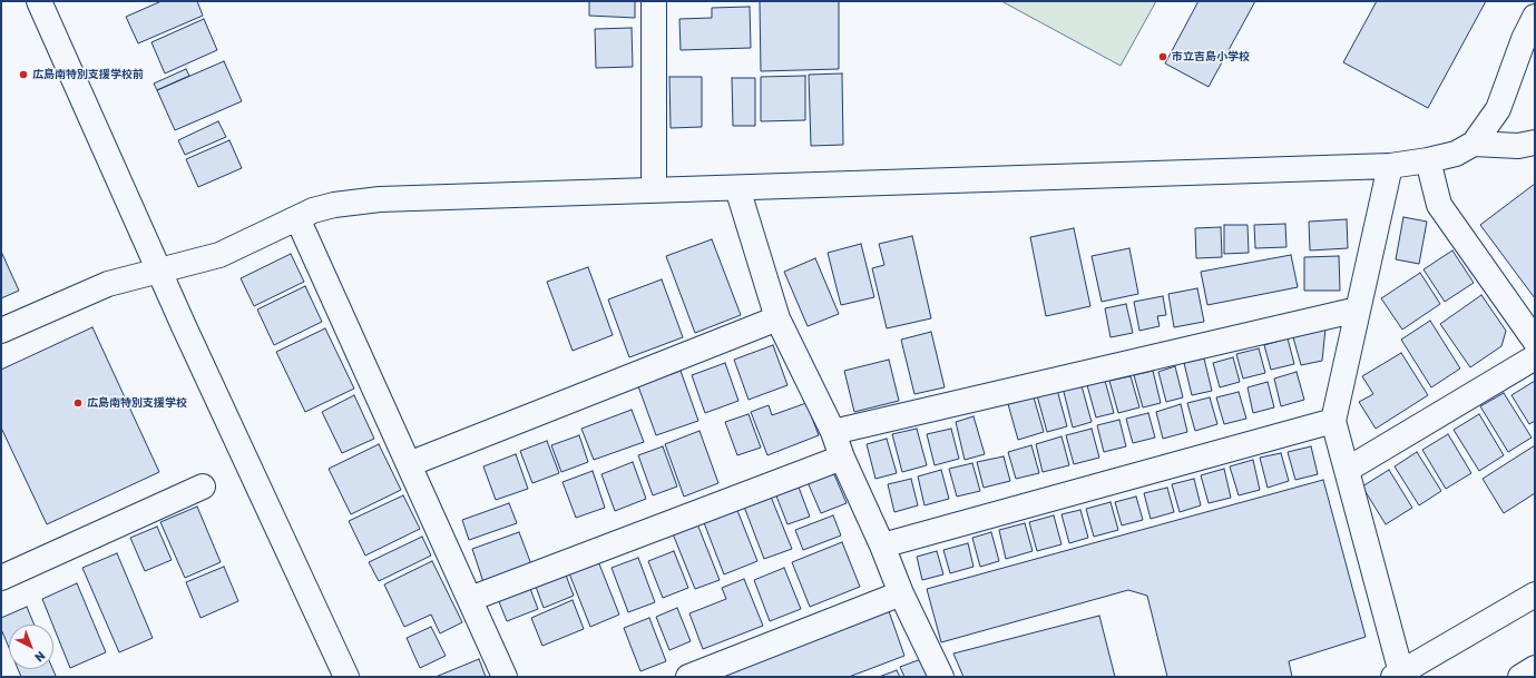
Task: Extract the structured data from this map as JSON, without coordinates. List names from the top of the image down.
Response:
{
  "places": ["市立吉島小学校", "広島南特別支援学校前", "広島南特別支援学校"],
  "north": "bottom right"
}
